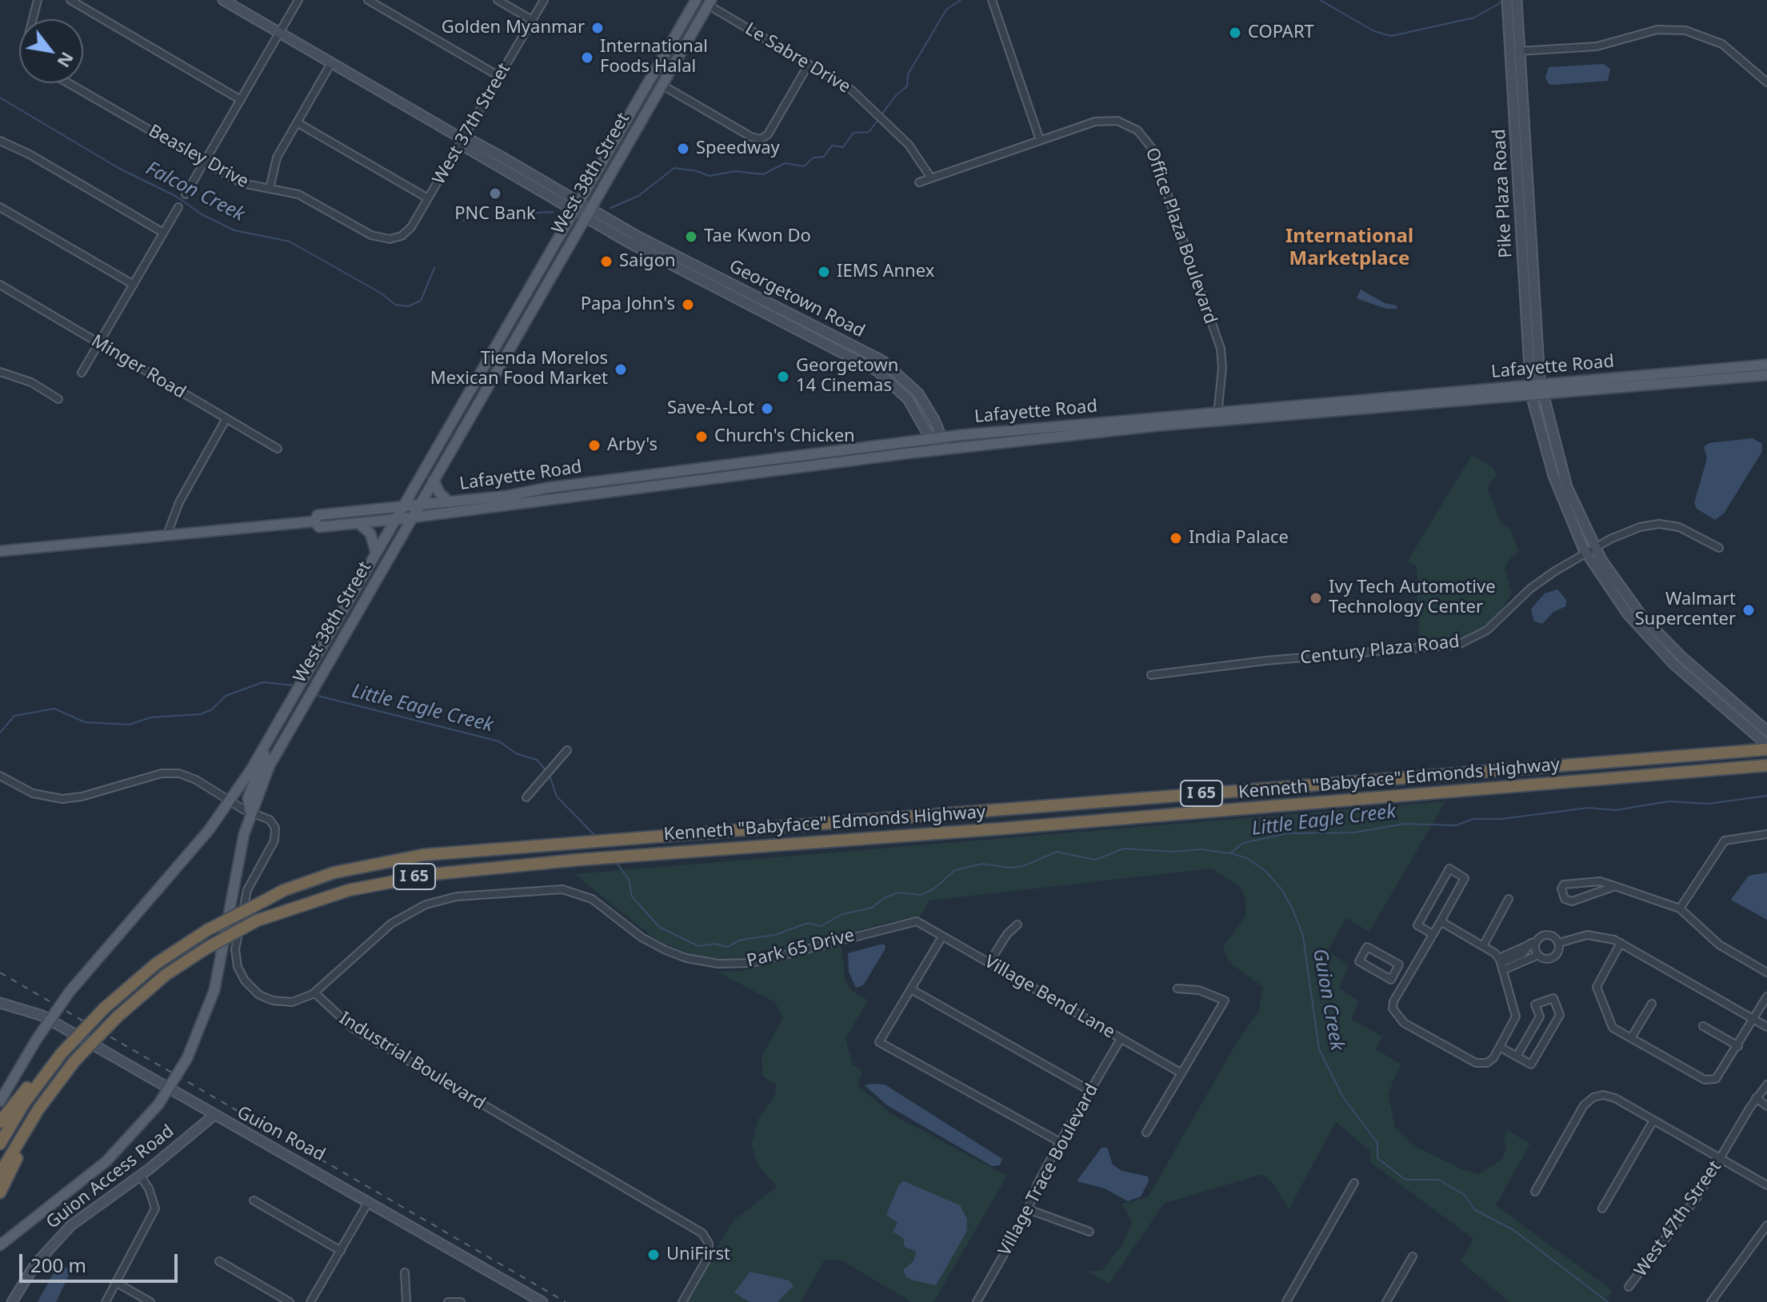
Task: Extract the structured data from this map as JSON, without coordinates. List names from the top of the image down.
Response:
{
  "streets": {
    "highway": ["Kenneth \"Babyface\" Edmonds Highway", "I 65"],
    "main road": [
      "West 38th Street",
      "Pike Plaza Road",
      "Georgetown Road",
      "Lafayette Road",
      "Guion Road",
      "Guion Access Road"
    ],
    "street": [
      "Le Sabre Drive",
      "West 37th Street",
      "Beasley Drive",
      "Office Plaza Boulevard",
      "Minger Road",
      "Century Plaza Road",
      "Park 65 Drive",
      "Village Bend Lane",
      "Industrial Boulevard",
      "Village Trace Boulevard",
      "West 47th Street"
    ]
  },
  "crossings": [
    ["Le Sabre Drive", "West 38th Street"],
    ["Le Sabre Drive", "Office Plaza Boulevard"],
    ["West 37th Street", "Beasley Drive"],
    ["West 37th Street", "Georgetown Road"],
    ["West 38th Street", "Georgetown Road"],
    ["West 38th Street", "Lafayette Road"],
    ["Pike Plaza Road", "Lafayette Road"],
    ["Office Plaza Boulevard", "Lafayette Road"],
    ["Georgetown Road", "Lafayette Road"],
    ["Park 65 Drive", "Village Bend Lane"],
    ["Park 65 Drive", "Industrial Boulevard"],
    ["Village Bend Lane", "Village Trace Boulevard"],
    ["Guion Road", "Guion Access Road"]
  ],
  "districts": ["International Marketplace"],
  "water": ["Falcon Creek", "Little Eagle Creek", "Guion Creek"],
  "places": [
    "Golden Myanmar",
    "COPART",
    "International Foods Halal",
    "Speedway",
    "PNC Bank",
    "Tae Kwon Do",
    "Saigon",
    "IEMS Annex",
    "Papa John's",
    "Tienda Morelos Mexican Food Market",
    "Georgetown 14 Cinemas",
    "Save-A-Lot",
    "Church's Chicken",
    "Arby's",
    "India Palace",
    "Ivy Tech Automotive Technology Center",
    "Walmart Supercenter",
    "UniFirst"
  ],
  "scale_bar": "200 m",
  "north": "bottom right"
}
